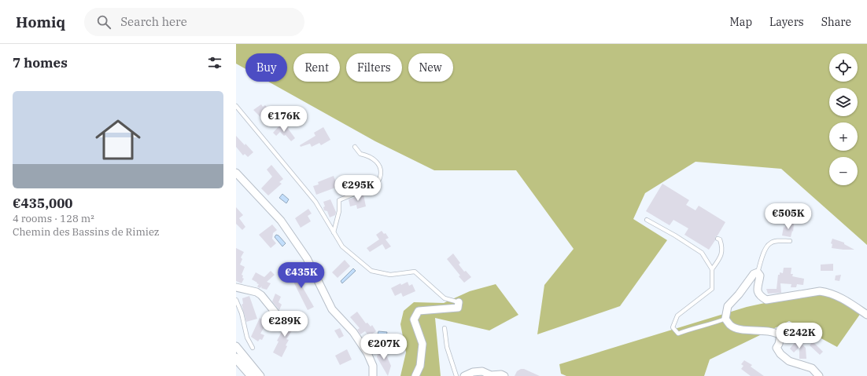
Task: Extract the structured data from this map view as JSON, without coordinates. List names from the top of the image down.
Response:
{
  "page": {
    "header": "Homiq",
    "search": "Search here",
    "nav": ["Map", "Layers", "Share"],
    "heading": "7 homes",
    "map_buttons": ["+", "−"],
    "chip": [
      "Buy",
      "Rent",
      "Filters",
      "New"
    ],
    "list": [
      {
        "name": "€435,000",
        "note": "4 rooms · 128 m² · Chemin des Bassins de Rimiez"
      }
    ],
    "price": [
      "€176K",
      "€295K",
      "€505K",
      "€435K",
      "€289K",
      "€242K",
      "€207K"
    ]
  }
}
